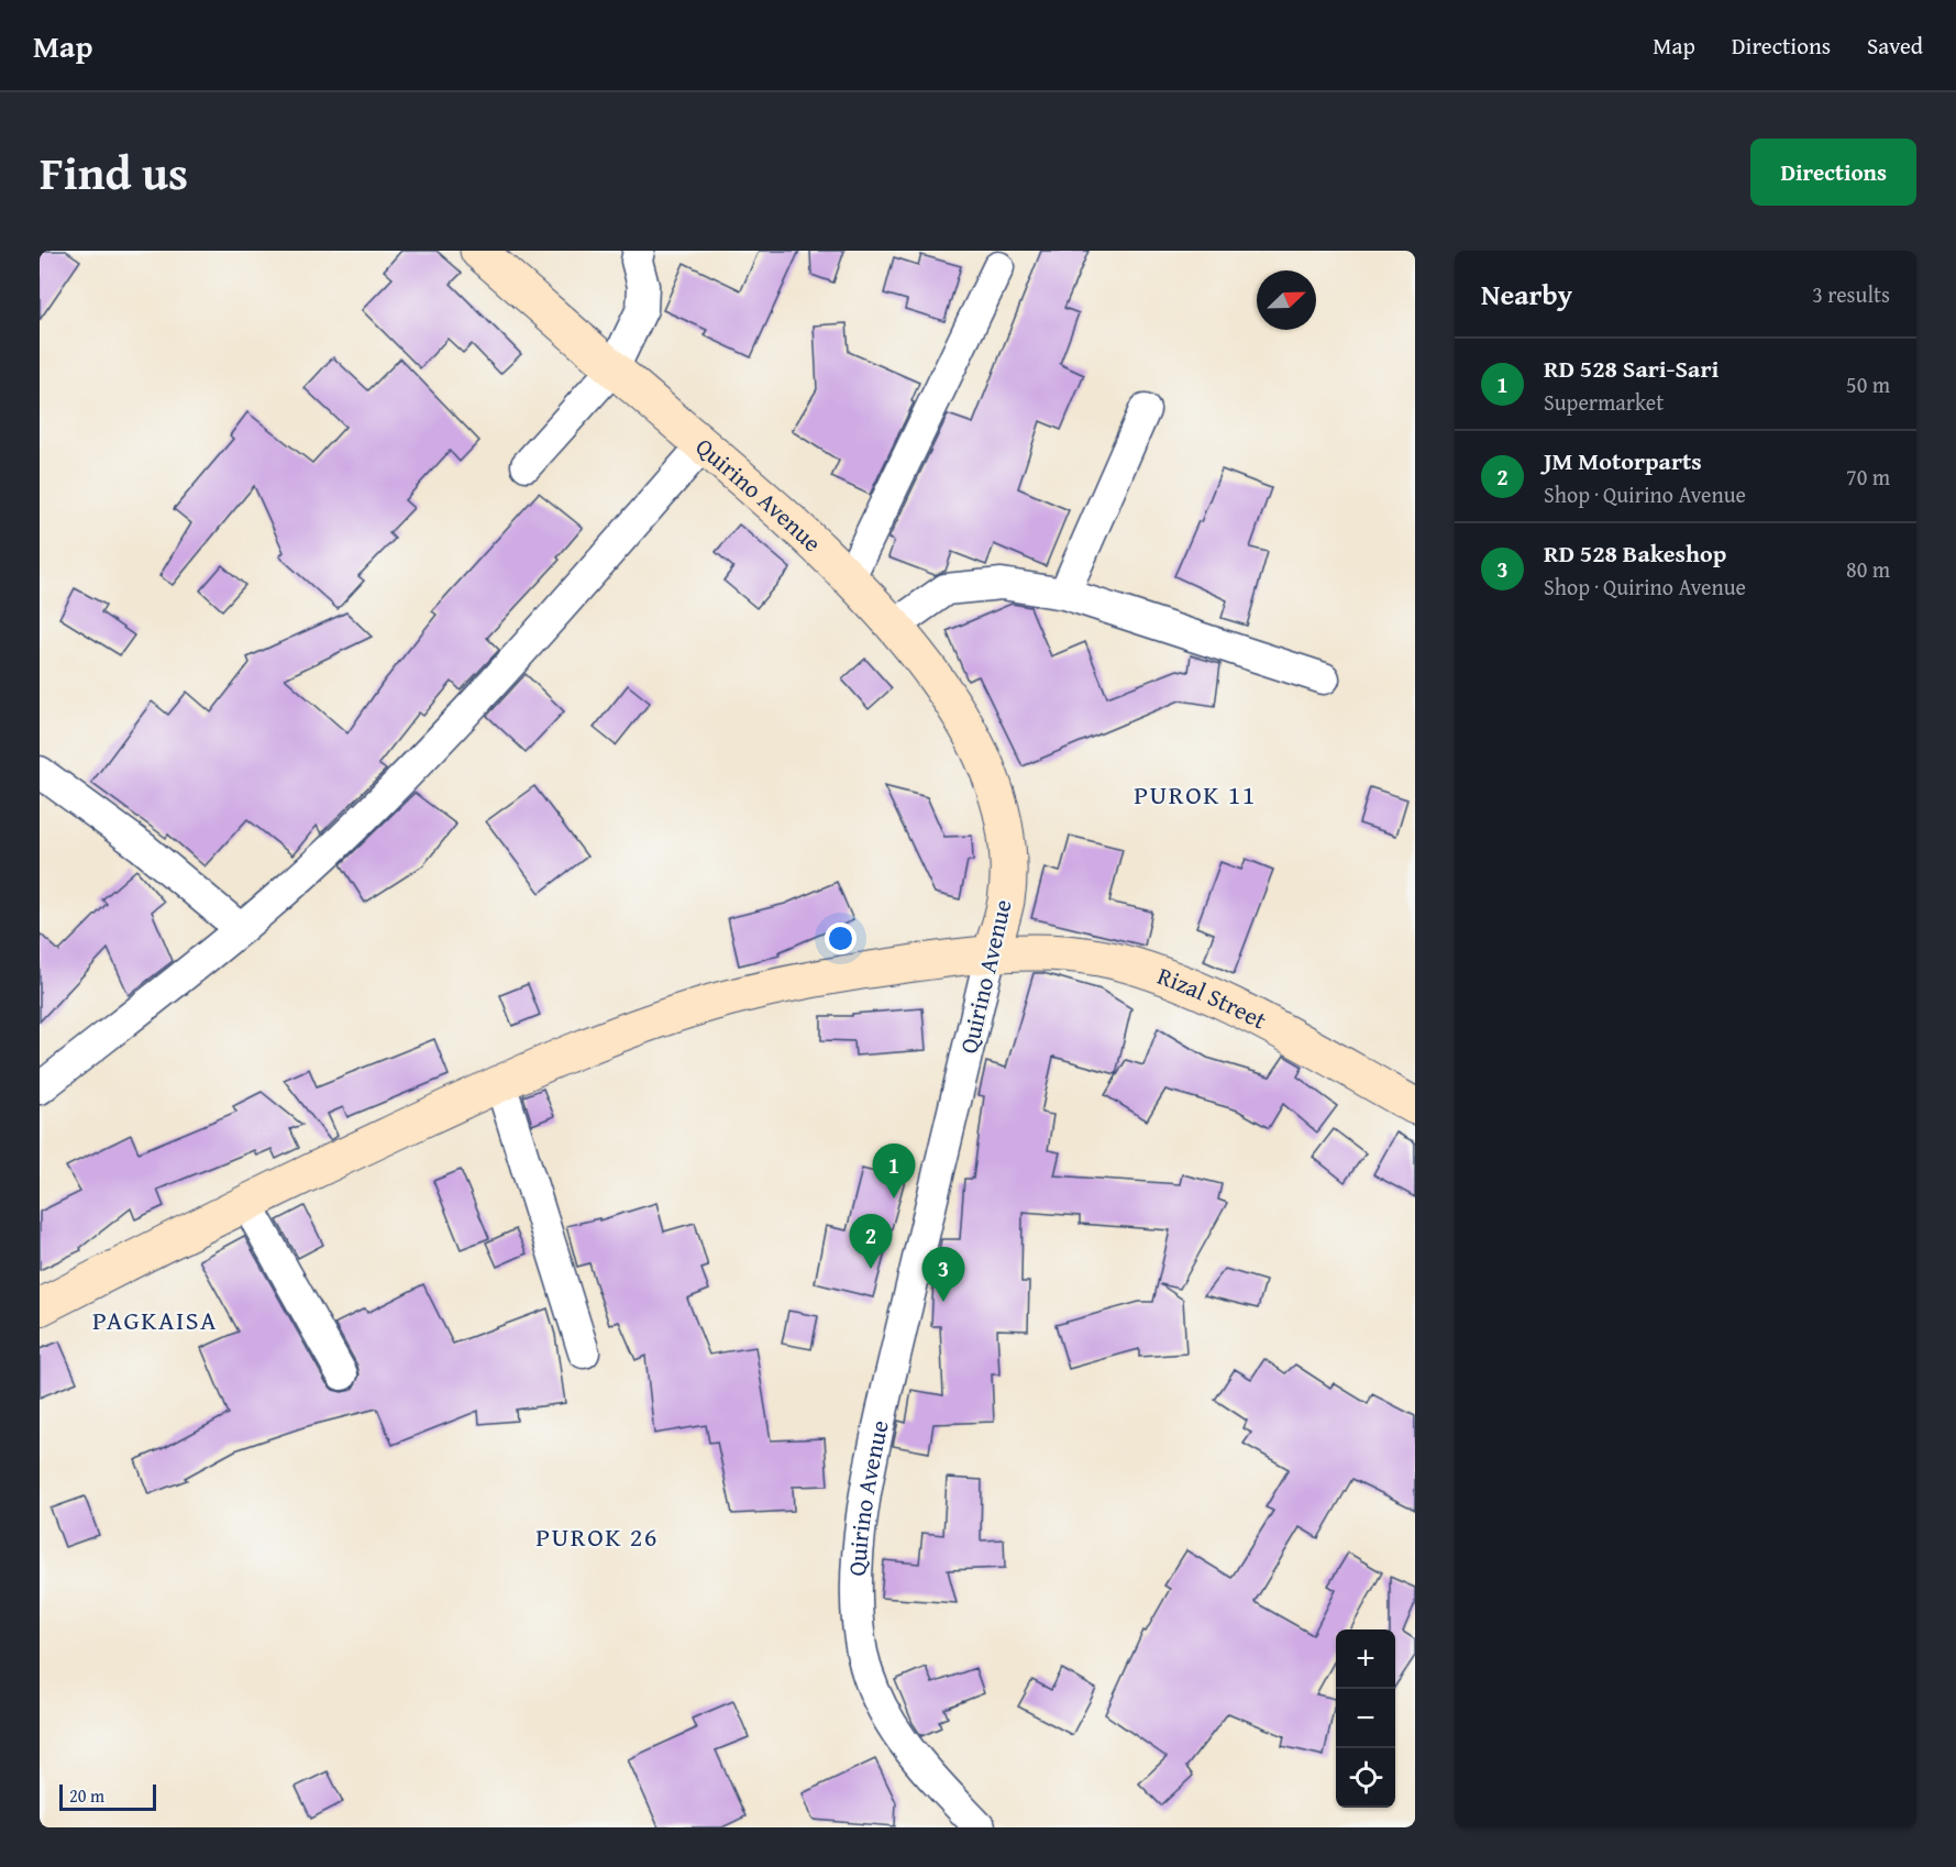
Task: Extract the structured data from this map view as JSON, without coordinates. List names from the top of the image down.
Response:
{
  "streets": {
    "main road": ["Quirino Avenue", "Rizal Street"]
  },
  "crossings": [
    ["Quirino Avenue", "Rizal Street"]
  ],
  "districts": ["PUROK 11", "PAGKAISA", "PUROK 26"],
  "scale_bar": "20 m",
  "north": "top right",
  "page": {
    "header": "Map",
    "nav": ["Map", "Directions", "Saved"],
    "title": "Find us",
    "buttons": "Directions",
    "heading": ["Nearby", "3 results"],
    "list": [
      {
        "mark": "1",
        "name": "RD 528 Sari-Sari",
        "note": "Supermarket",
        "value": "50 m"
      },
      {
        "mark": "2",
        "name": "JM Motorparts",
        "note": "Shop · Quirino Avenue",
        "value": "70 m"
      },
      {
        "mark": "3",
        "name": "RD 528 Bakeshop",
        "note": "Shop · Quirino Avenue",
        "value": "80 m"
      }
    ],
    "pins": ["1", "2", "3"],
    "map_buttons": ["+", "−"],
    "scale": "20 m"
  }
}
